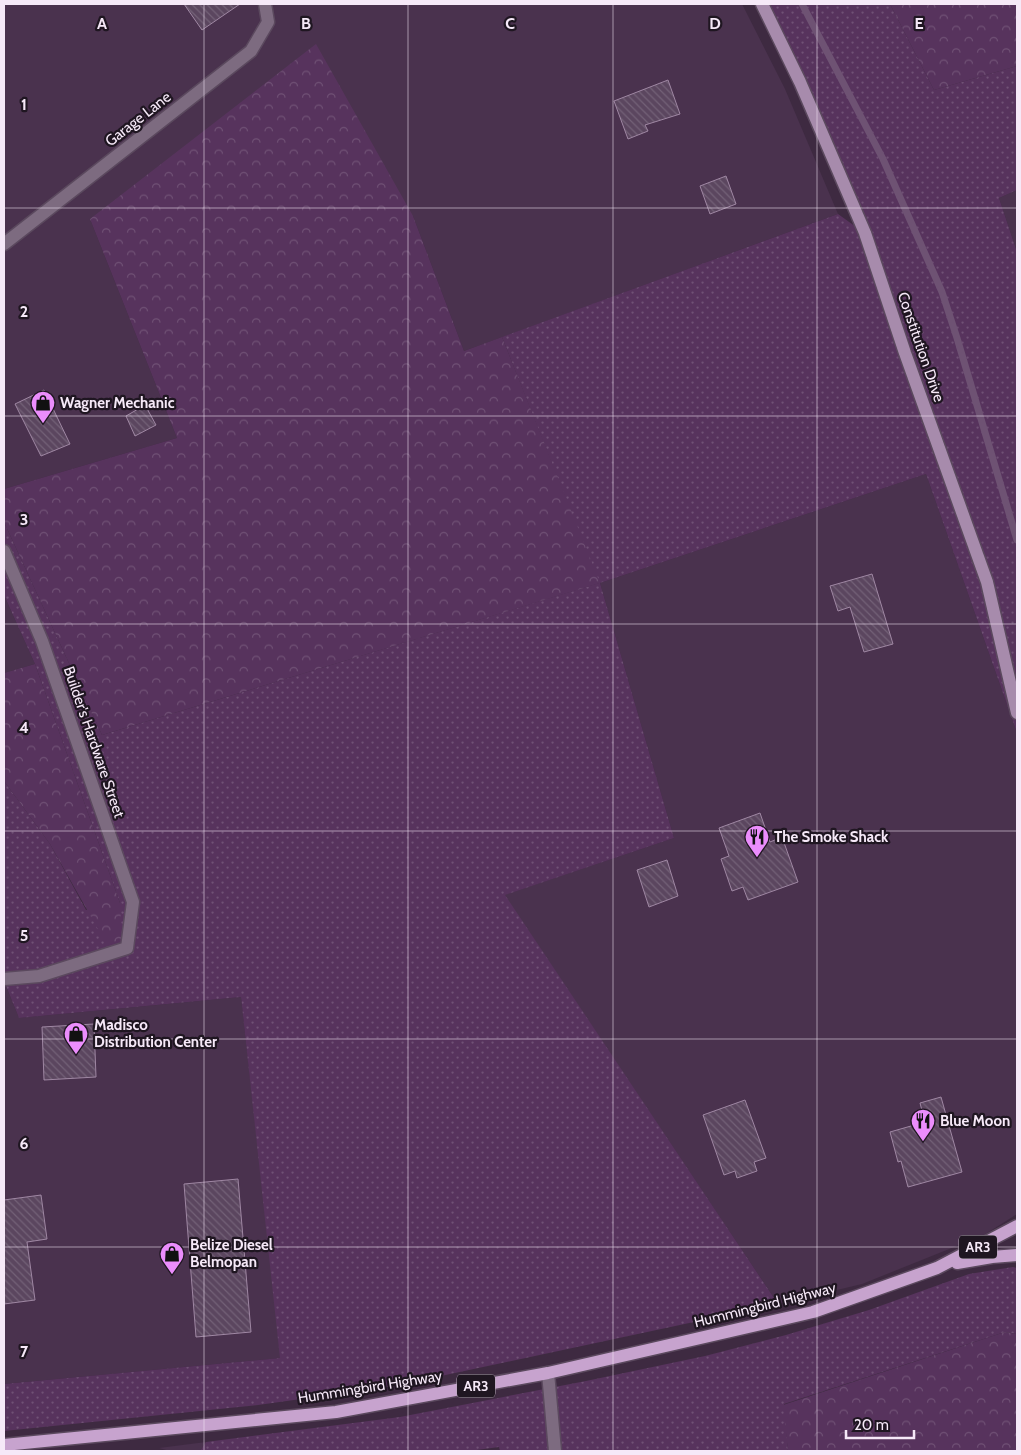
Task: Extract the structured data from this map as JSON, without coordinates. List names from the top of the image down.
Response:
{
  "streets": {
    "main road": ["Constitution Drive", "AR3", "Hummingbird Highway"],
    "street": ["Garage Lane", "Builder's Hardware Street"]
  },
  "places": {
    "shop": ["Wagner Mechanic", "Madisco Distribution Center", "Belize Diesel Belmopan"],
    "restaurant": ["The Smoke Shack", "Blue Moon"]
  },
  "scale_bar": "20 m",
  "grid": {
    "columns": [
      "A",
      "B",
      "C",
      "D",
      "E"
    ],
    "rows": [
      "1",
      "2",
      "3",
      "4",
      "5",
      "6",
      "7"
    ]
  }
}
